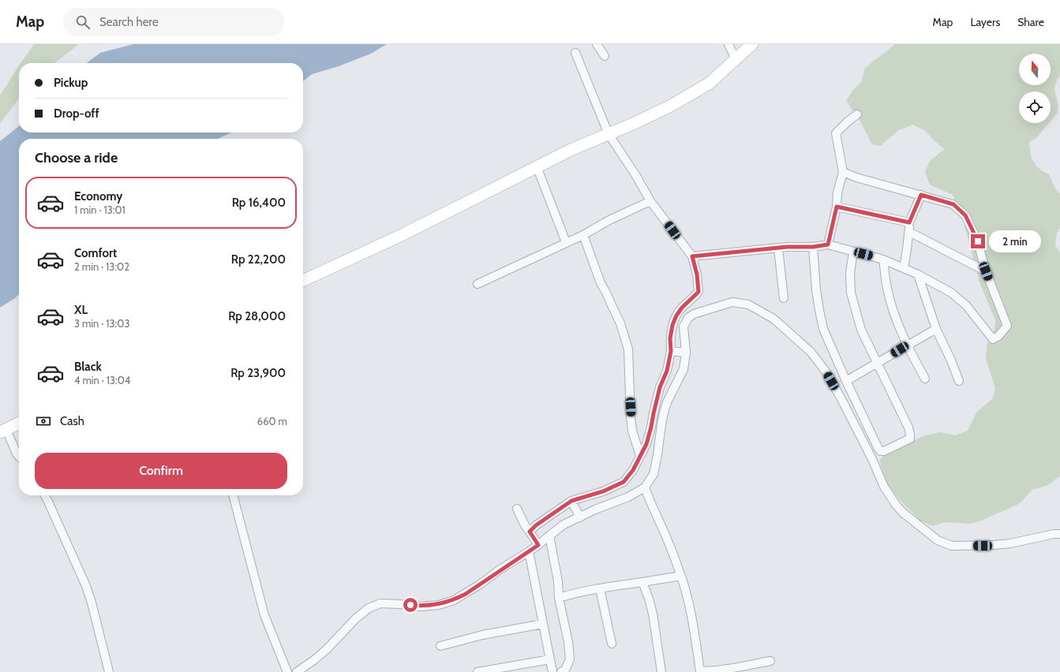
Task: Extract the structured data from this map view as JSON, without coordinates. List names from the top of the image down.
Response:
{
  "north": "top",
  "page": {
    "header": "Map",
    "search": "Search here",
    "nav": ["Map", "Layers", "Share"],
    "banner": ["Pickup", "Drop-off"],
    "heading": "Choose a ride",
    "list": [
      {
        "name": "Economy",
        "note": "1 min · 13:01",
        "value": "Rp 16,400"
      },
      {
        "name": "Comfort",
        "note": "2 min · 13:02",
        "value": "Rp 22,200"
      },
      {
        "name": "XL",
        "note": "3 min · 13:03",
        "value": "Rp 28,000"
      },
      {
        "name": "Black",
        "note": "4 min · 13:04",
        "value": "Rp 23,900"
      }
    ],
    "bubble": "2 min",
    "pay": ["Cash", "660 m"],
    "buttons": "Confirm"
  }
}
